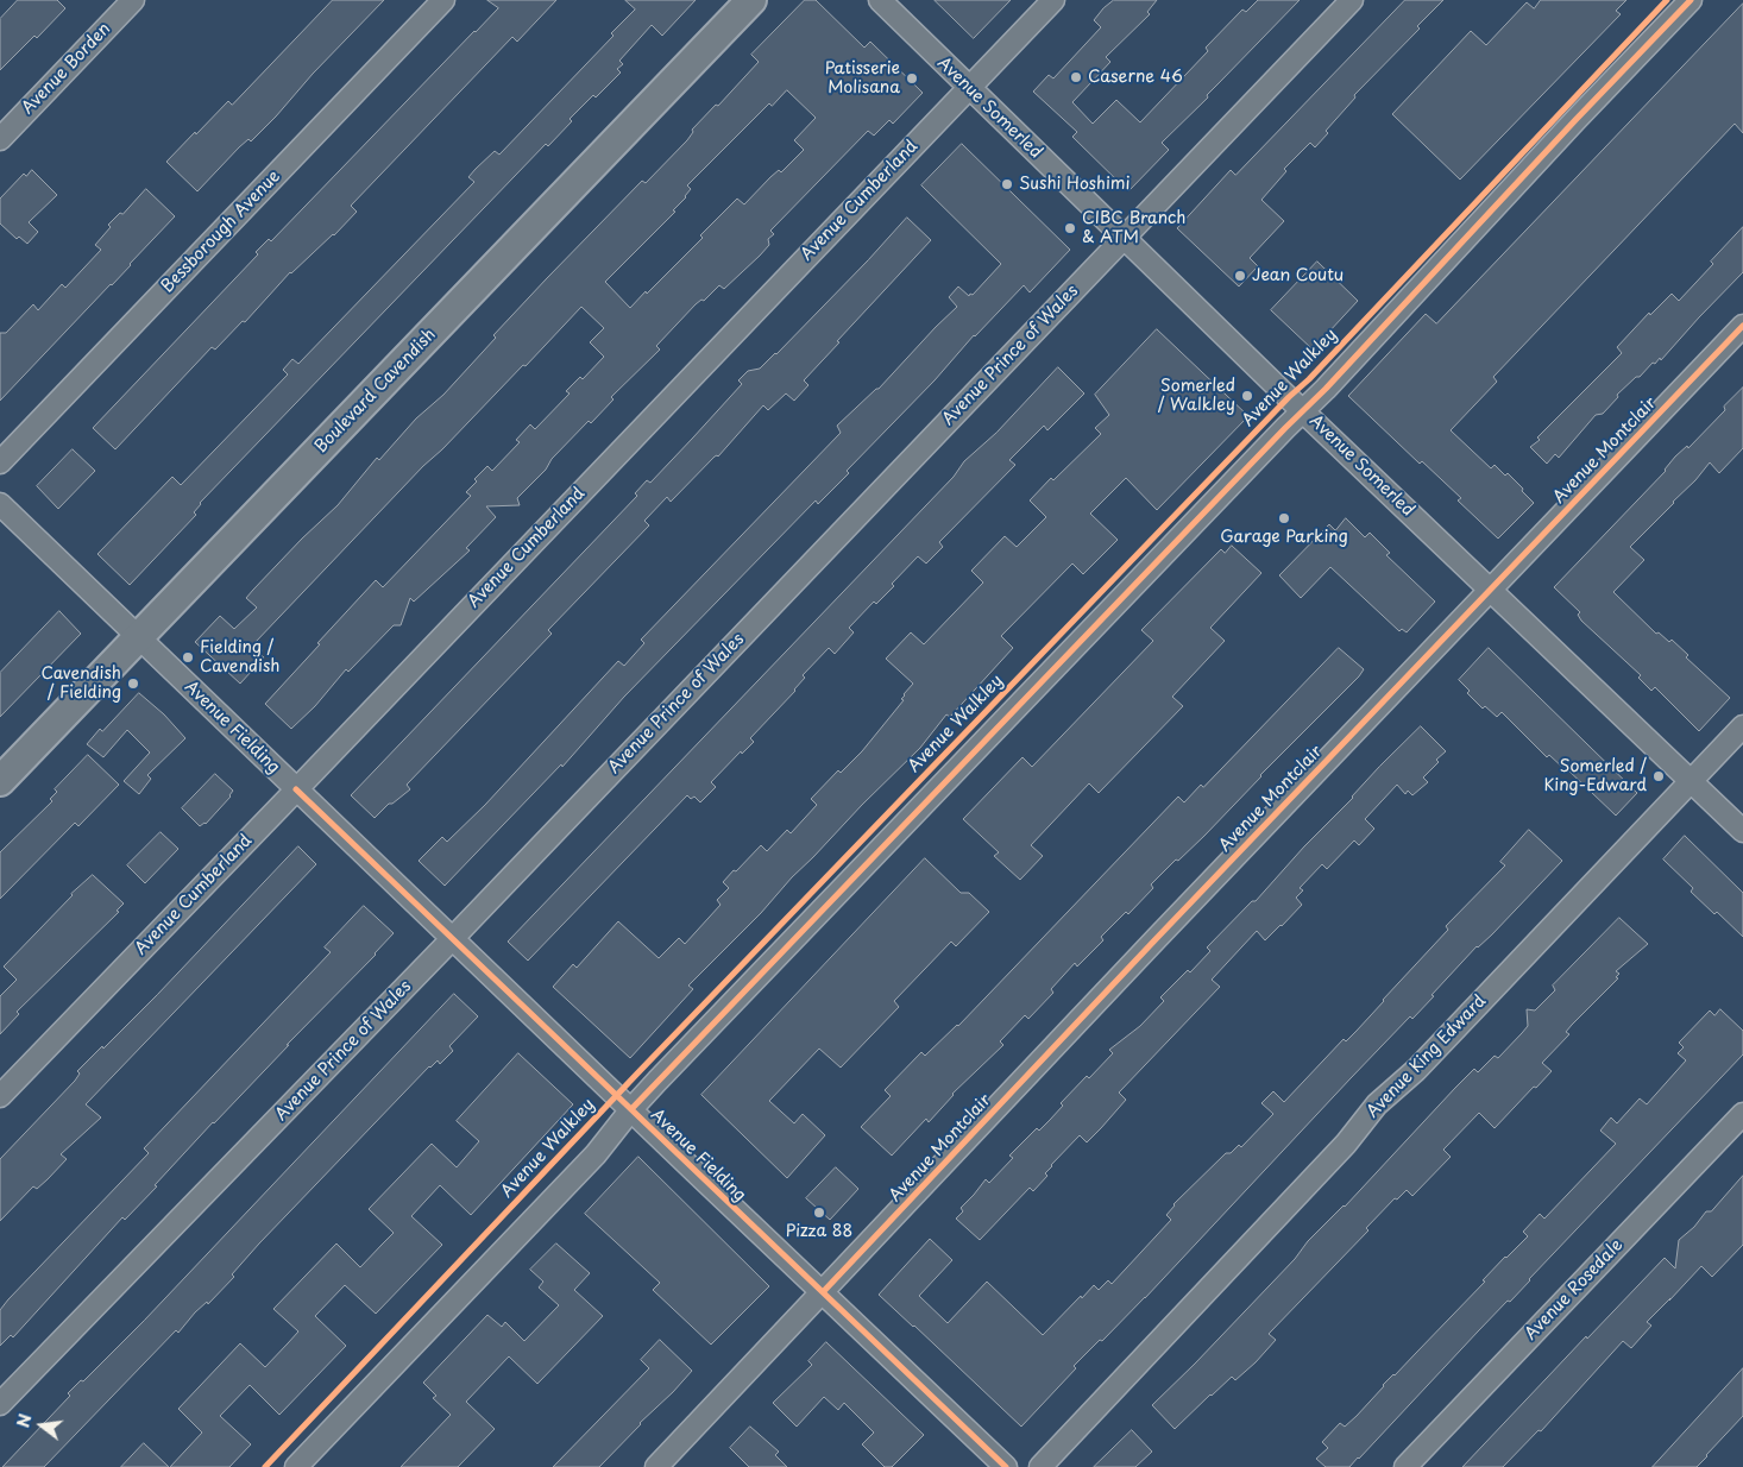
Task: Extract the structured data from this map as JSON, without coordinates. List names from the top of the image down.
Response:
{
  "streets": {
    "main road": ["Boulevard Cavendish"],
    "street": [
      "Avenue Borden",
      "Avenue Somerled",
      "Avenue Cumberland",
      "Bessborough Avenue",
      "Avenue Prince of Wales",
      "Avenue Walkley",
      "Avenue Montclair",
      "Avenue Fielding",
      "Avenue King Edward",
      "Avenue Rosedale"
    ]
  },
  "crossings": [
    ["Avenue Somerled", "Avenue Cumberland"],
    ["Avenue Somerled", "Avenue Prince of Wales"],
    ["Avenue Somerled", "Avenue Walkley"],
    ["Avenue Somerled", "Avenue Montclair"],
    ["Avenue Somerled", "Avenue King Edward"],
    ["Avenue Cumberland", "Avenue Fielding"],
    ["Avenue Prince of Wales", "Avenue Fielding"],
    ["Avenue Walkley", "Avenue Fielding"],
    ["Boulevard Cavendish", "Avenue Fielding"],
    ["Avenue Montclair", "Avenue Fielding"]
  ],
  "places": [
    "Caserne 46",
    "Patisserie Molisana",
    "Sushi Hoshimi",
    "CIBC Branch & ATM",
    "Jean Coutu",
    "Somerled / Walkley",
    "Garage Parking",
    "Fielding / Cavendish",
    "Cavendish / Fielding",
    "Somerled / King-Edward",
    "Pizza 88"
  ],
  "north": "left"
}
